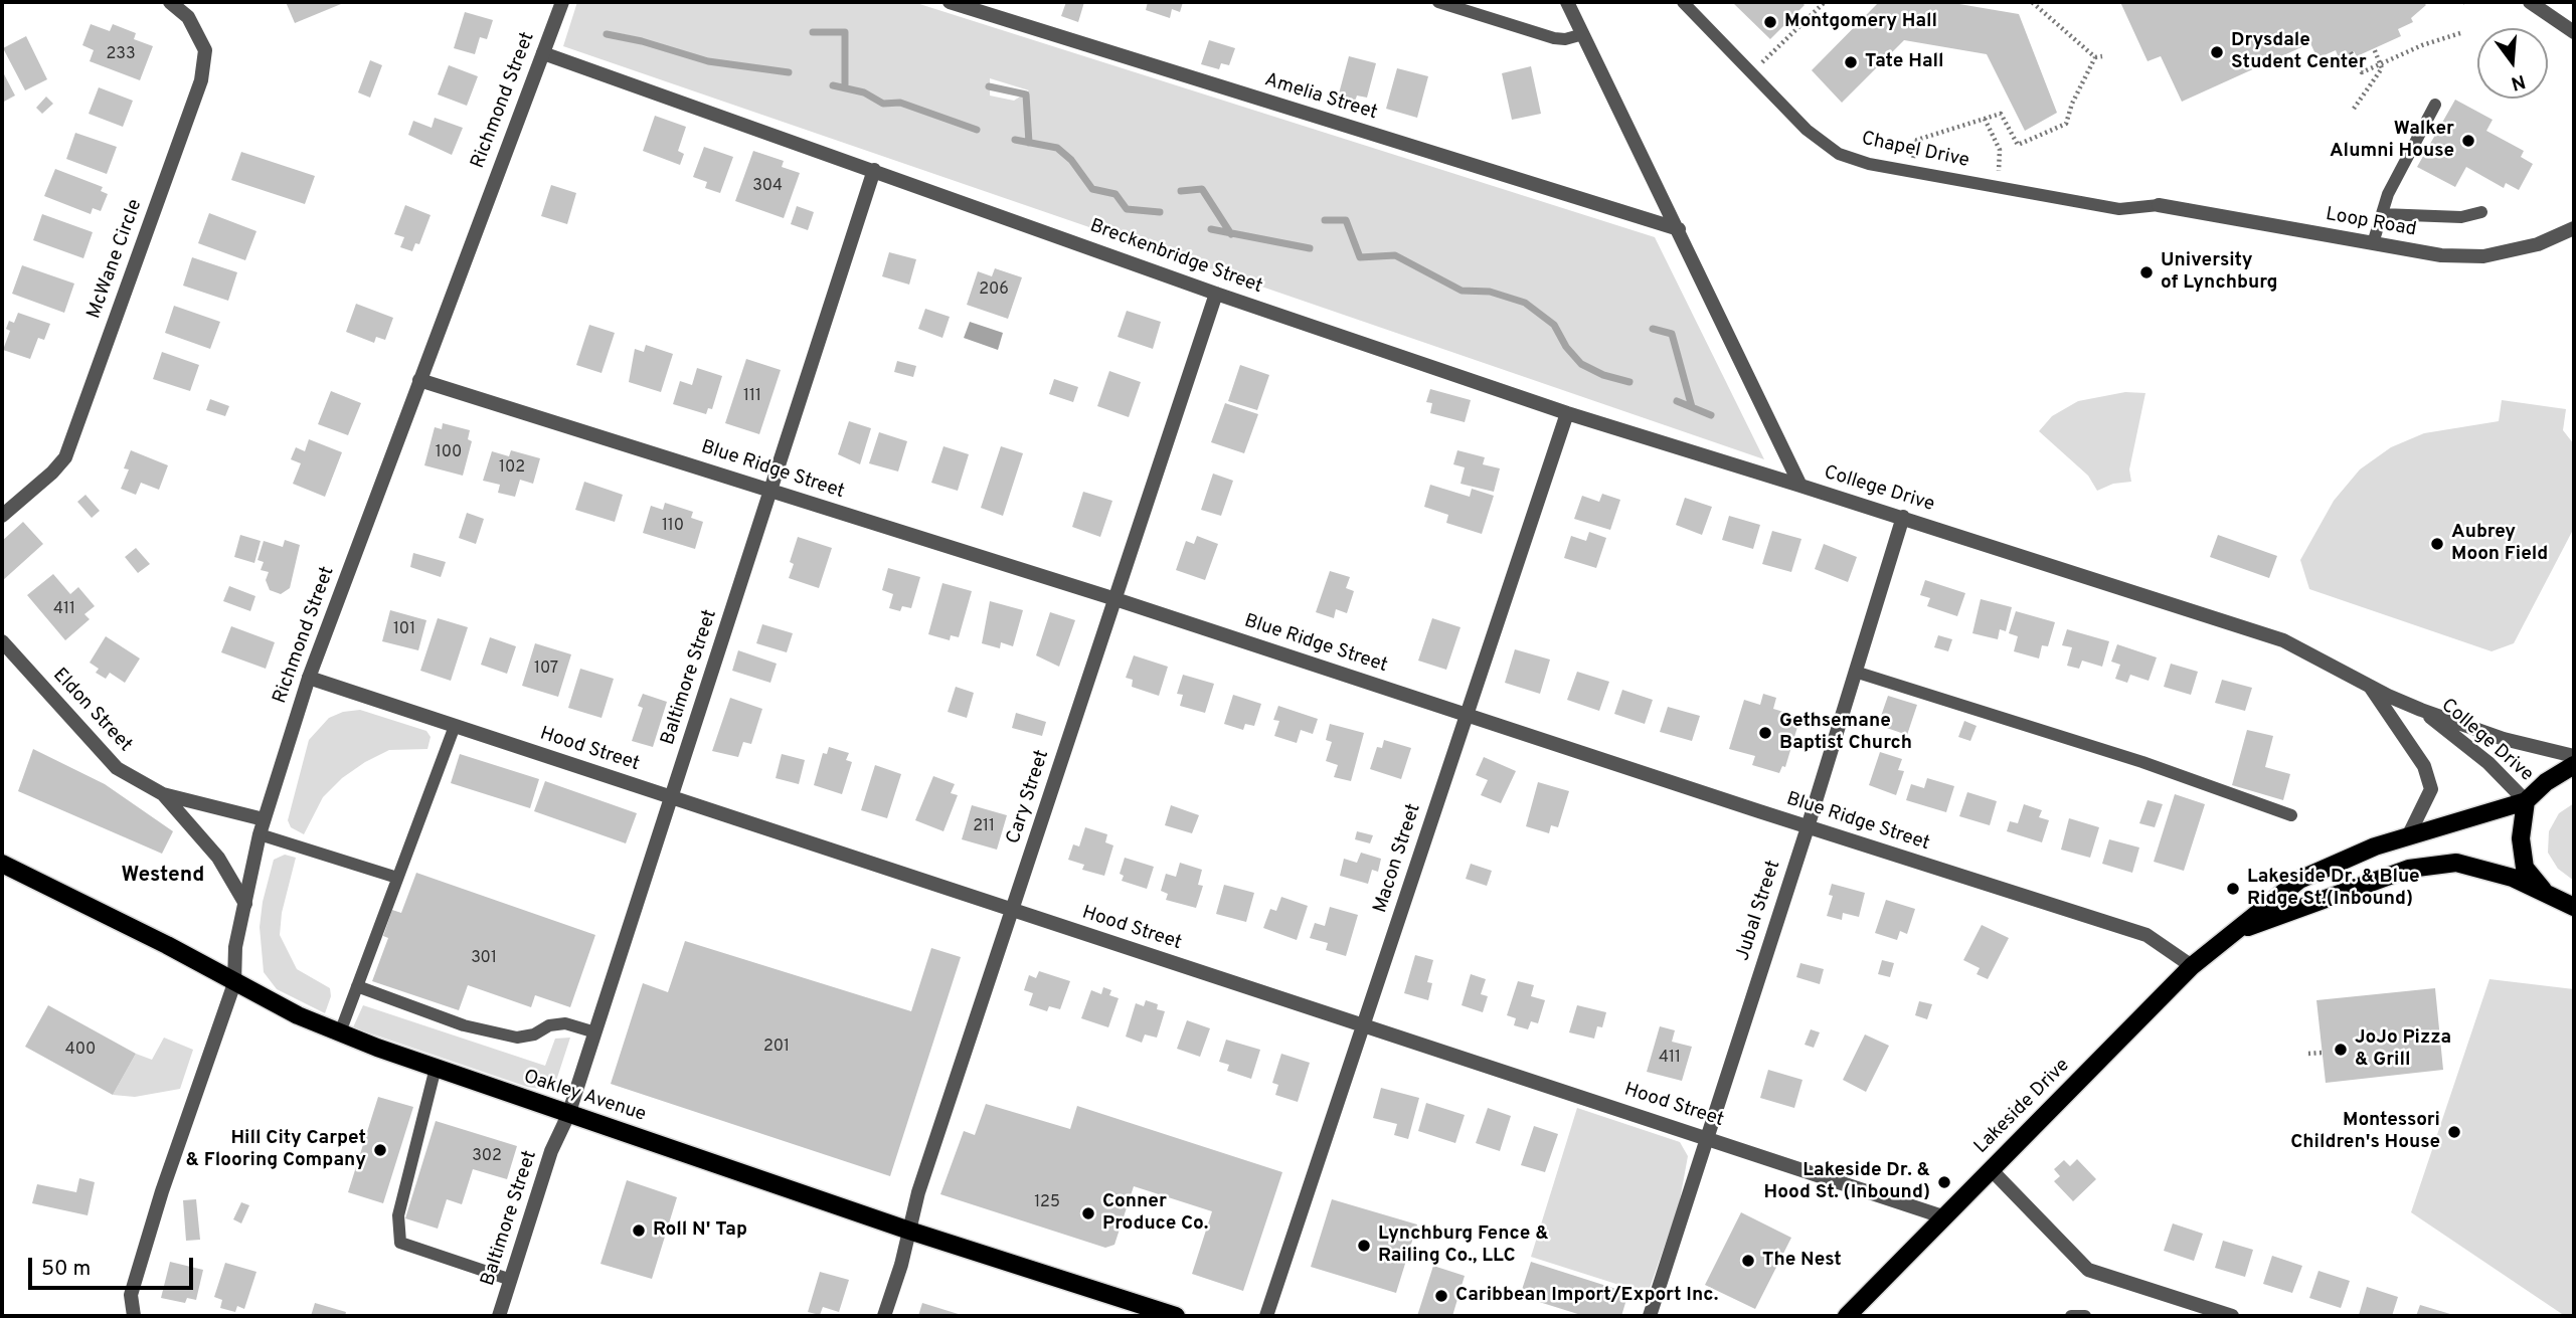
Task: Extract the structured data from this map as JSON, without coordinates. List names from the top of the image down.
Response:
{
  "streets": {
    "main road": ["Oakley Avenue", "Lakeside Drive"],
    "street": [
      "Amelia Street",
      "Richmond Street",
      "Loop Road",
      "Breckenbridge Street",
      "McWane Circle",
      "Blue Ridge Street",
      "College Drive",
      "Baltimore Street",
      "Eldon Street",
      "Hood Street",
      "Cary Street",
      "Macon Street",
      "Jubal Street"
    ],
    "lane": ["Chapel Drive"]
  },
  "crossings": [
    ["Amelia Street", "College Drive"],
    ["Richmond Street", "Breckenbridge Street"],
    ["Richmond Street", "Blue Ridge Street"],
    ["Richmond Street", "Eldon Street"],
    ["Richmond Street", "Hood Street"],
    ["Richmond Street", "Oakley Avenue"],
    ["Chapel Drive", "Loop Road"],
    ["Breckenbridge Street", "College Drive"],
    ["Breckenbridge Street", "Baltimore Street"],
    ["Breckenbridge Street", "Cary Street"],
    ["Breckenbridge Street", "Macon Street"],
    ["Blue Ridge Street", "Baltimore Street"],
    ["Blue Ridge Street", "Cary Street"],
    ["Blue Ridge Street", "Macon Street"],
    ["Blue Ridge Street", "Jubal Street"],
    ["Blue Ridge Street", "Lakeside Drive"],
    ["College Drive", "Jubal Street"],
    ["College Drive", "Lakeside Drive"],
    ["Baltimore Street", "Hood Street"],
    ["Baltimore Street", "Oakley Avenue"],
    ["Hood Street", "Cary Street"],
    ["Hood Street", "Macon Street"],
    ["Hood Street", "Jubal Street"],
    ["Hood Street", "Lakeside Drive"],
    ["Cary Street", "Oakley Avenue"]
  ],
  "districts": ["Westend"],
  "places": [
    "Montgomery Hall",
    "Drysdale Student Center",
    "Tate Hall",
    "Walker Alumni House",
    "University of Lynchburg",
    "Aubrey Moon Field",
    "Gethsemane Baptist Church",
    "Lakeside Dr. & Blue Ridge St.(Inbound)",
    "JoJo Pizza & Grill",
    "Montessori Children's House",
    "Hill City Carpet & Flooring Company",
    "Lakeside Dr. & Hood St. (Inbound)",
    "Conner Produce Co.",
    "Roll N' Tap",
    "Lynchburg Fence & Railing Co., LLC",
    "The Nest",
    "Caribbean Import/Export Inc."
  ],
  "house_numbers": [
    "233",
    "304",
    "206",
    "111",
    "100",
    "102",
    "110",
    "411",
    "101",
    "107",
    "211",
    "301",
    "201",
    "400",
    "411",
    "302",
    "125"
  ],
  "scale_bar": "50 m",
  "north": "bottom"
}
